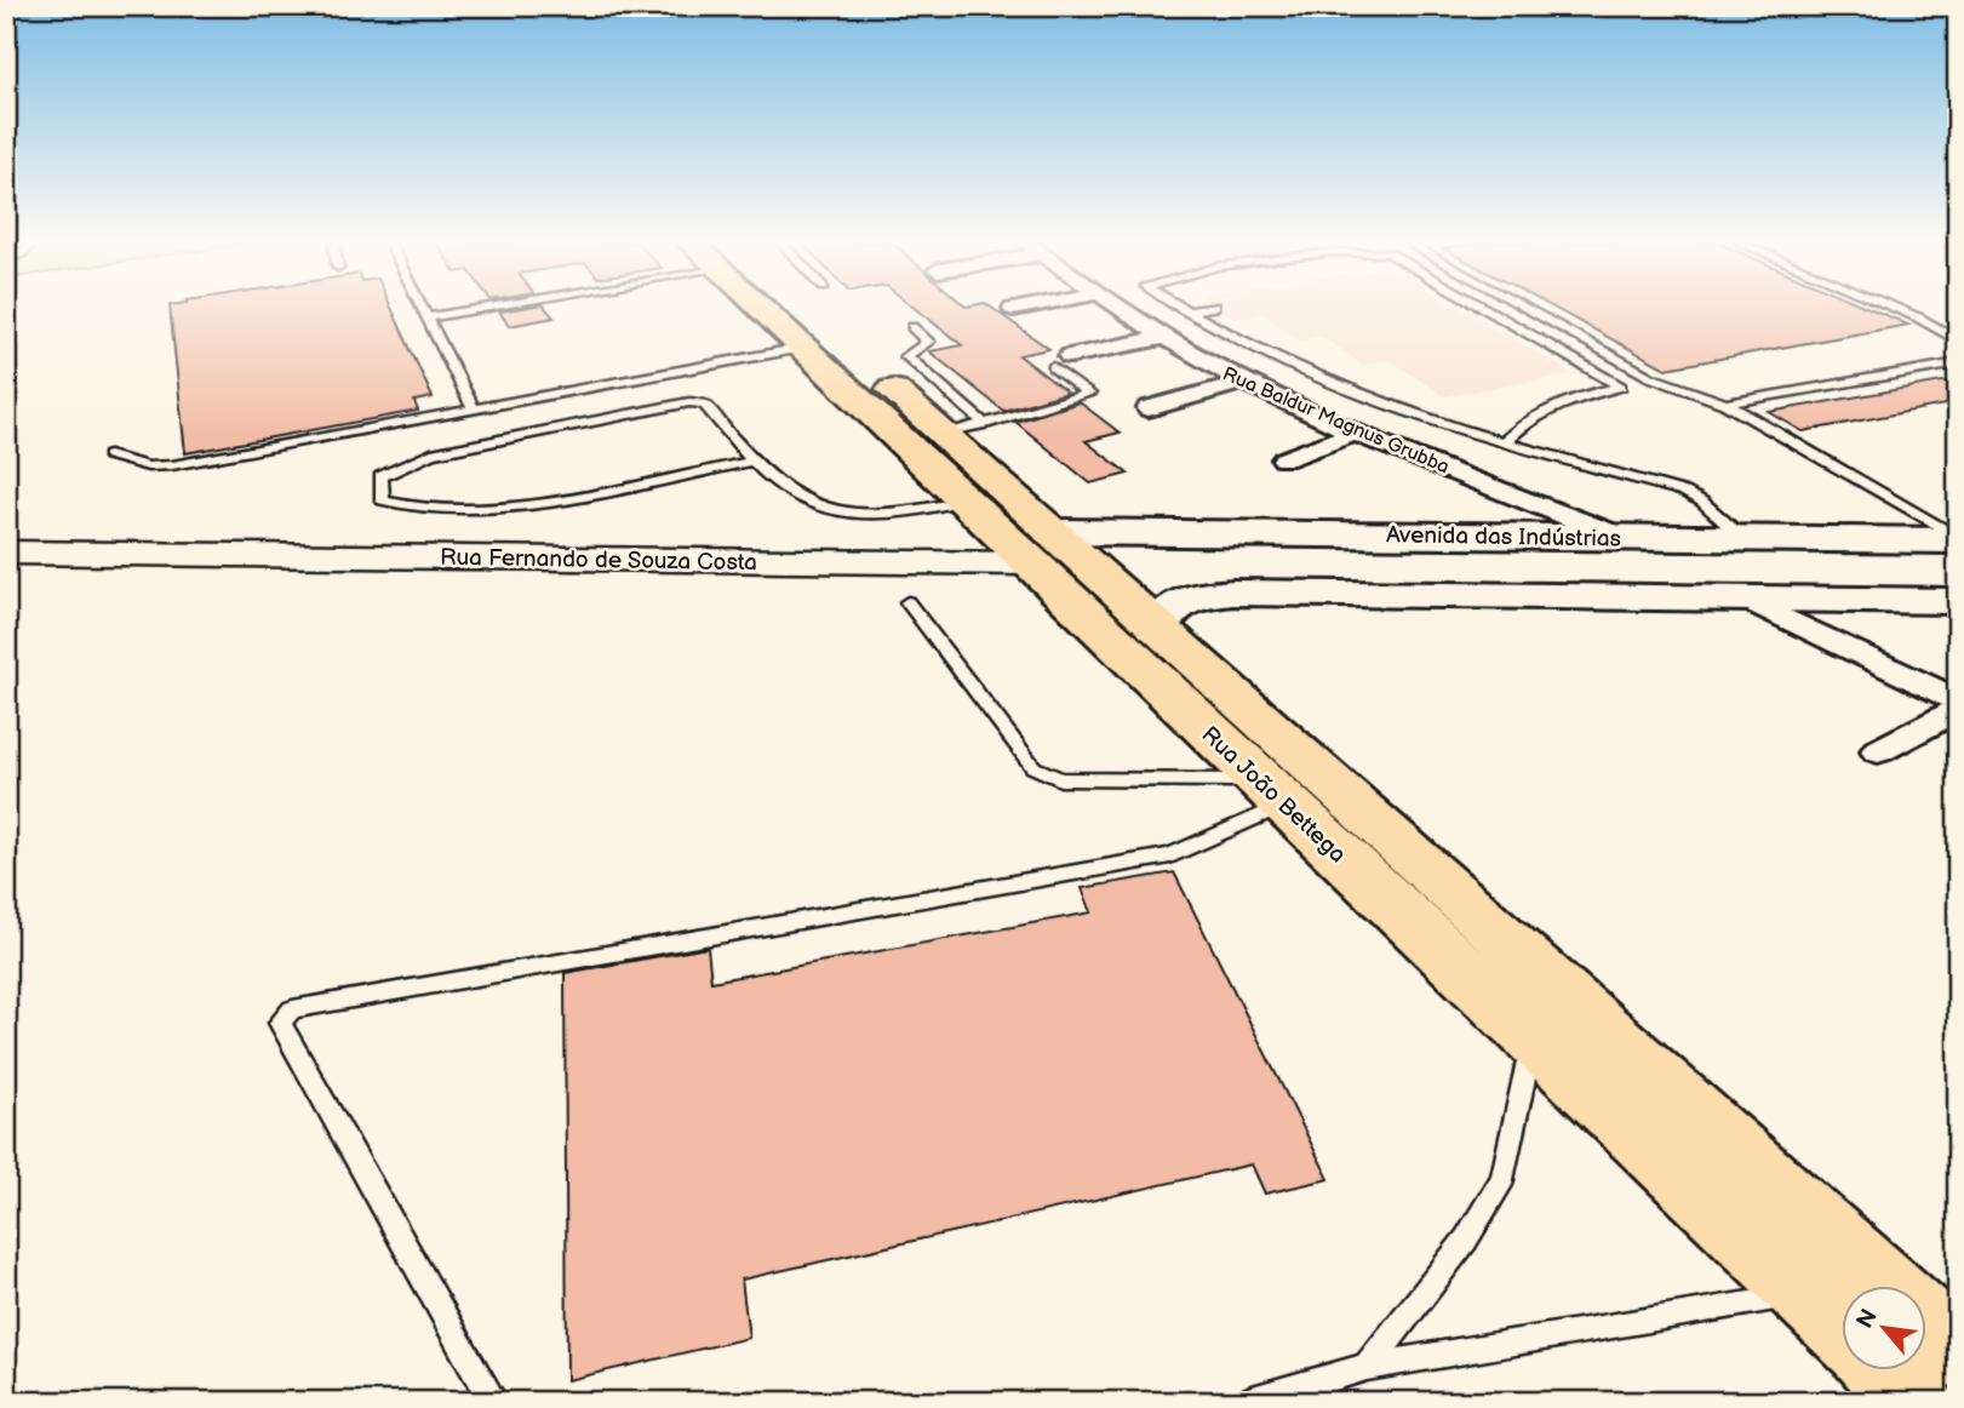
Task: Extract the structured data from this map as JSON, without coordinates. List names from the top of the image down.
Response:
{
  "streets": {
    "main road": ["Avenida das Indústrias", "Rua João Bettega"],
    "street": ["Rua Baldur Magnus Grubba", "Rua Fernando de Souza Costa"]
  },
  "crossings": [
    ["Rua Baldur Magnus Grubba", "Avenida das Indústrias"],
    ["Avenida das Indústrias", "Rua Fernando de Souza Costa"],
    ["Avenida das Indústrias", "Rua João Bettega"],
    ["Rua Fernando de Souza Costa", "Rua João Bettega"]
  ],
  "north": "top left"
}
